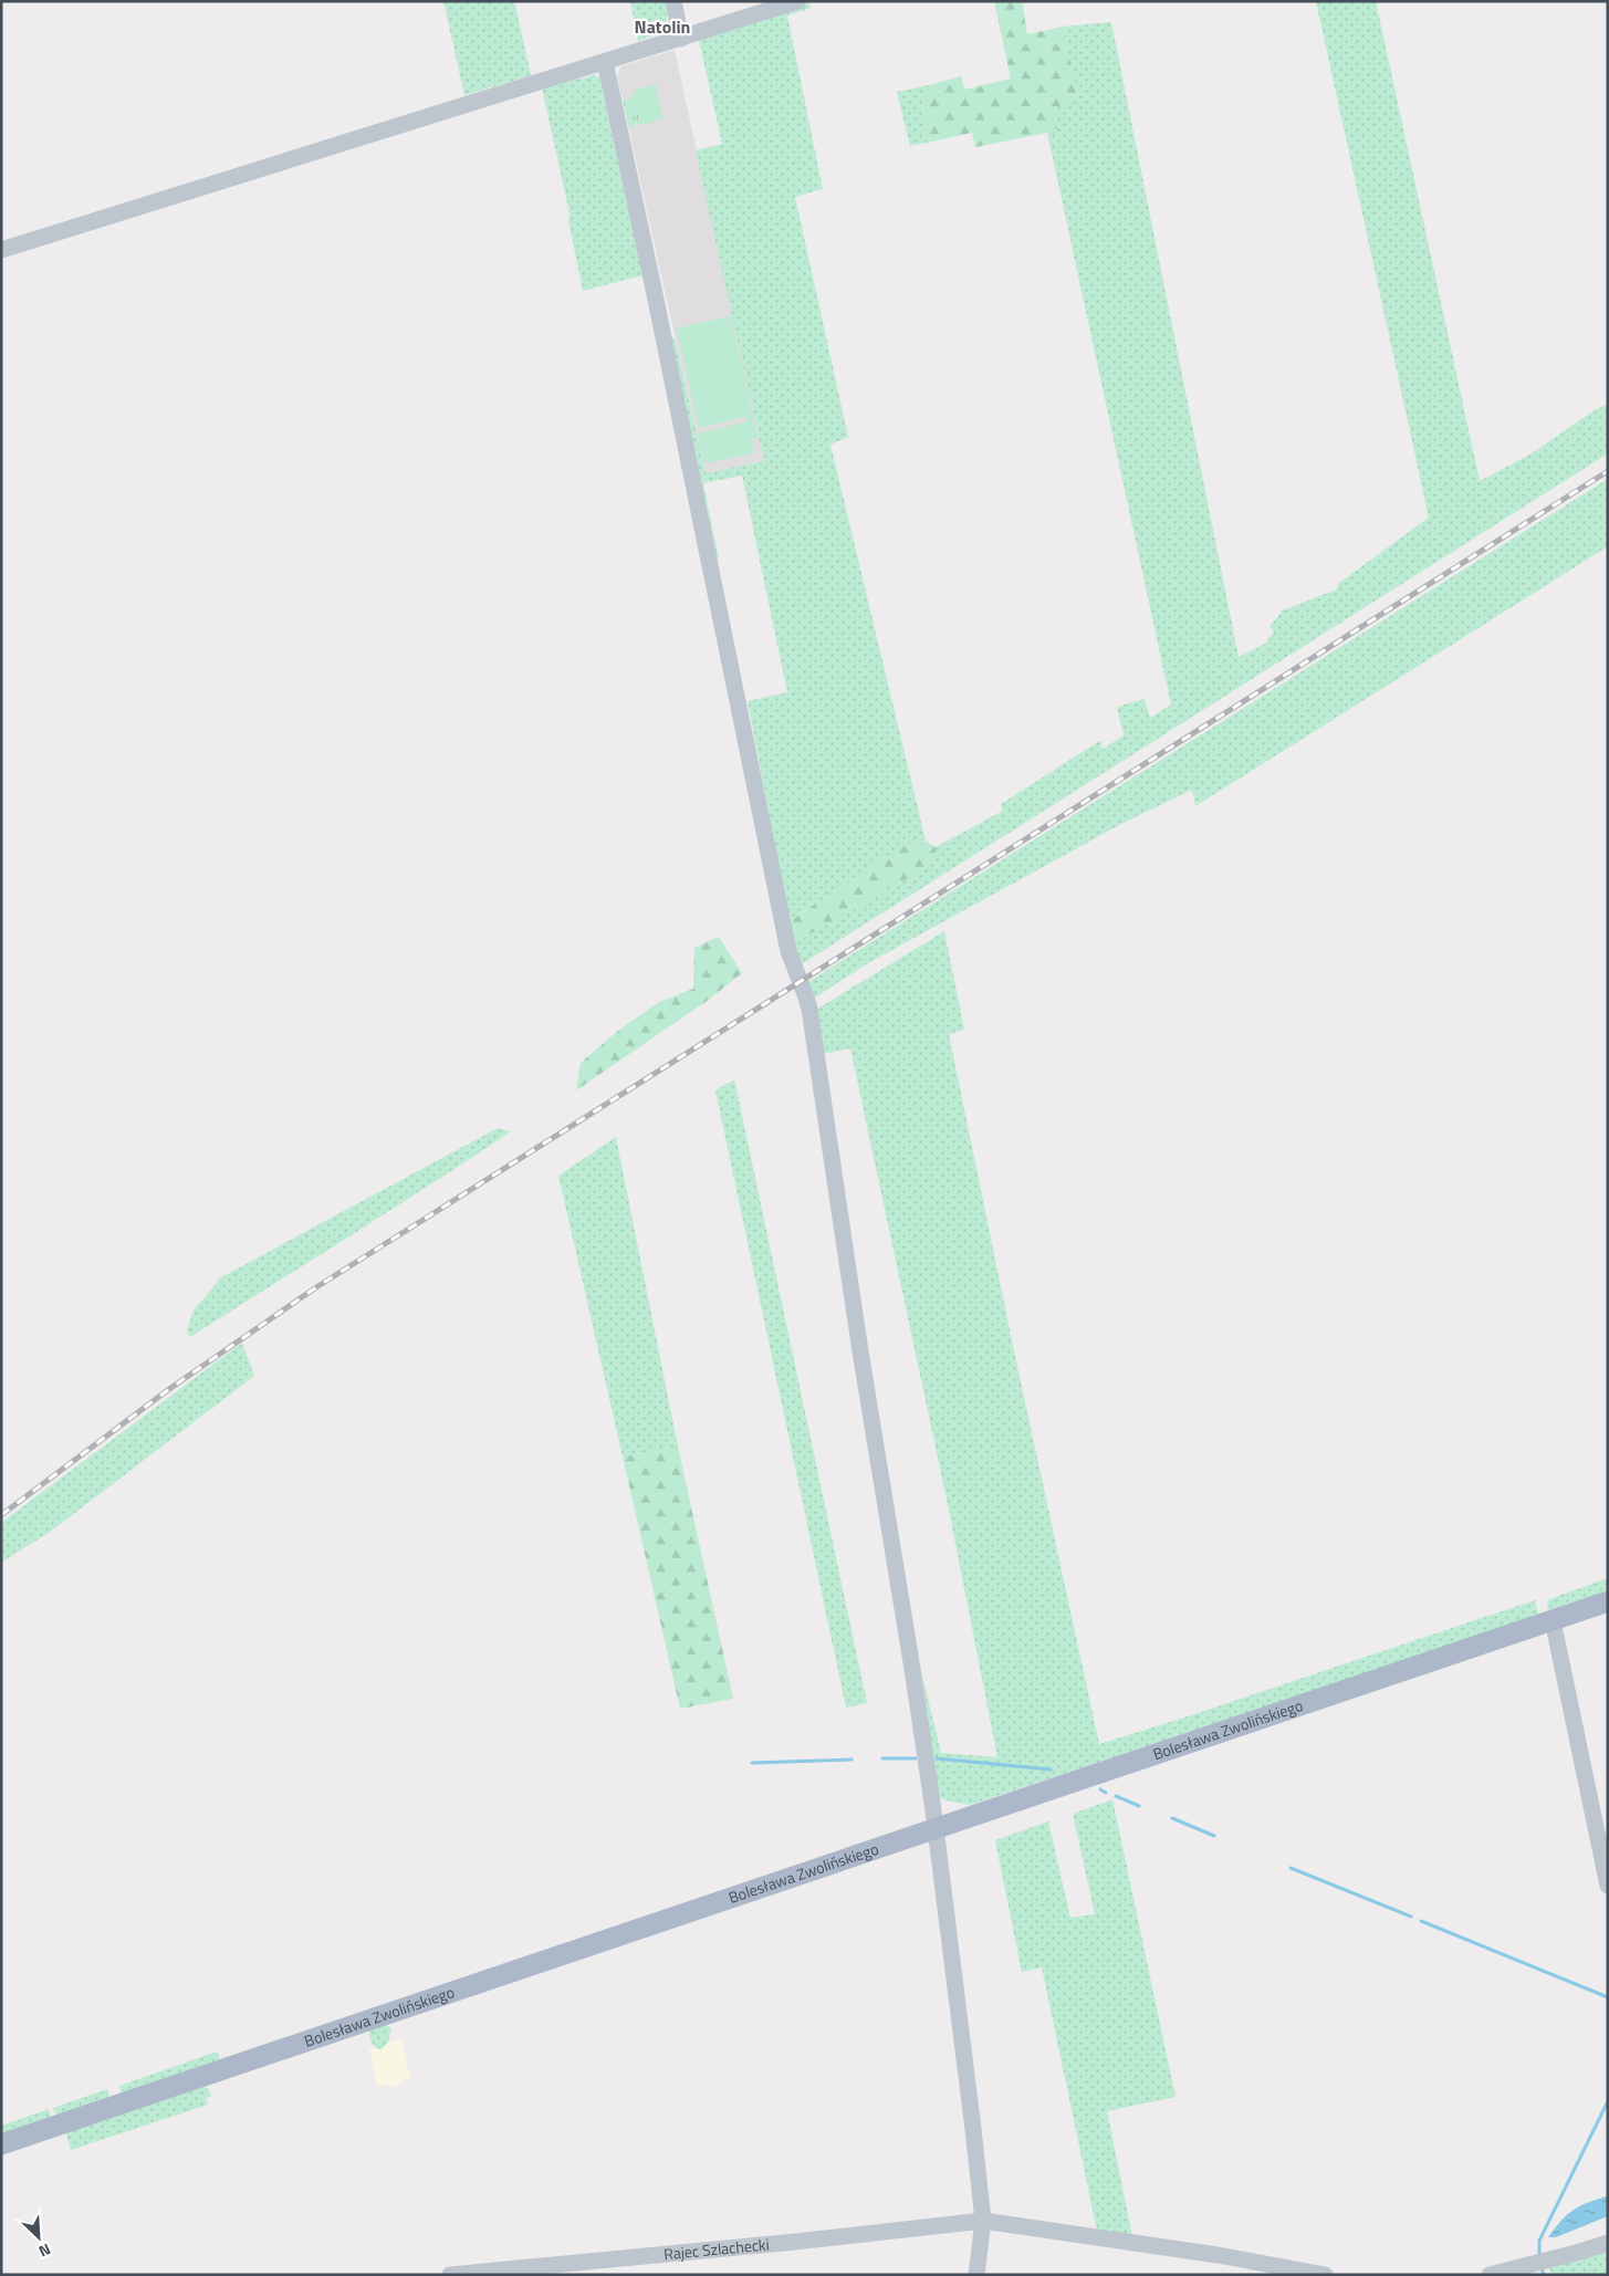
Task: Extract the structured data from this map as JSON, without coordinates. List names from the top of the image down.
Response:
{
  "streets": {
    "main road": ["Bolesława Zwolińskiego"],
    "street": ["Rajec Szlachecki"]
  },
  "districts": ["Natolin"],
  "north": "bottom right"
}
